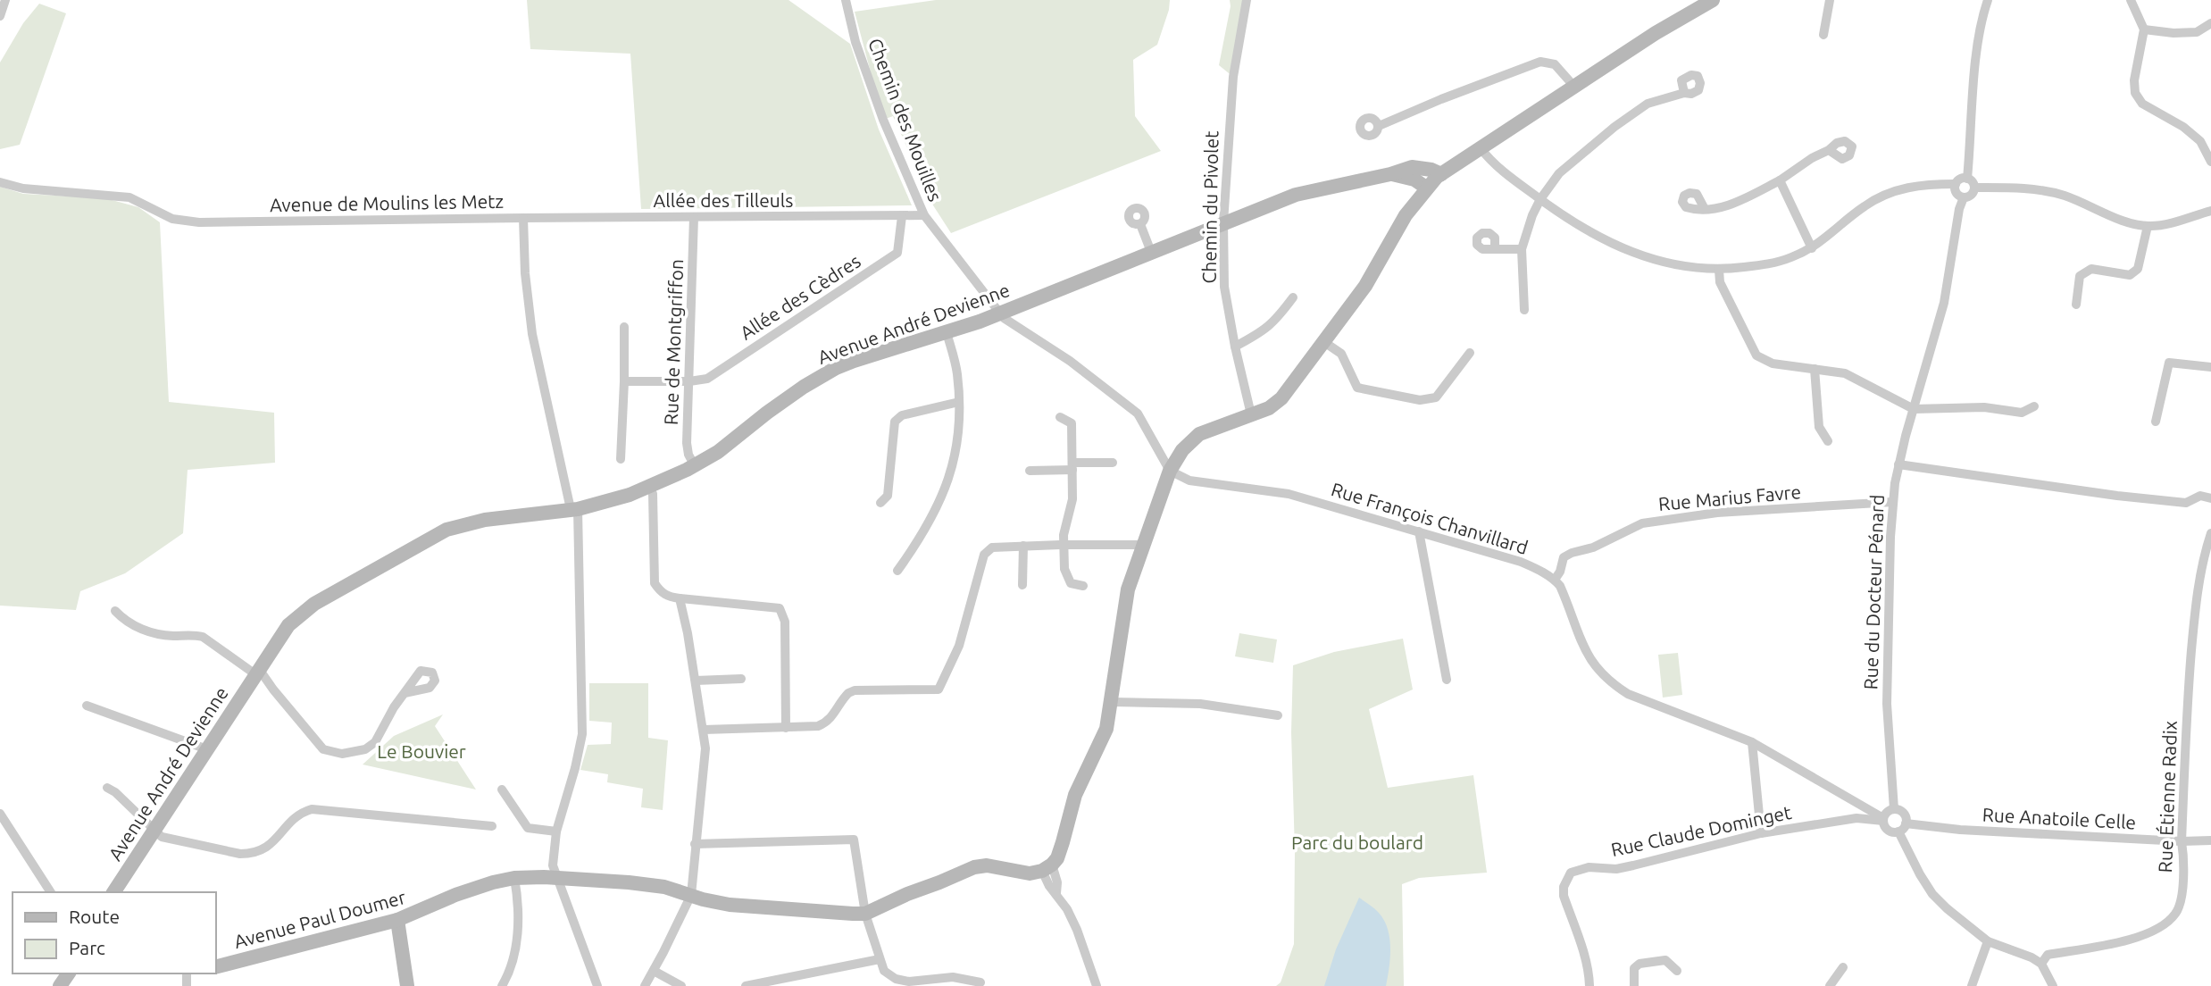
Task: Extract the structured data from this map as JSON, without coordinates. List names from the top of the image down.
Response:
{
  "streets": {
    "main road": ["Avenue André Devienne", "Avenue Paul Doumer"],
    "street": [
      "Chemin des Mouilles",
      "Allée des Tilleuls",
      "Avenue de Moulins les Metz",
      "Chemin du Pivolet",
      "Allée des Cèdres",
      "Rue de Montgriffon",
      "Rue Marius Favre",
      "Rue François Chanvillard",
      "Rue du Docteur Pénard",
      "Rue Étienne Radix",
      "Rue Anatoile Celle",
      "Rue Claude Dominget"
    ]
  },
  "crossings": [
    ["Chemin des Mouilles", "Allée des Tilleuls"],
    ["Chemin des Mouilles", "Avenue André Devienne"],
    ["Chemin des Mouilles", "Rue François Chanvillard"],
    ["Allée des Tilleuls", "Avenue de Moulins les Metz"],
    ["Allée des Tilleuls", "Allée des Cèdres"],
    ["Allée des Tilleuls", "Rue de Montgriffon"],
    ["Avenue de Moulins les Metz", "Avenue André Devienne"],
    ["Avenue de Moulins les Metz", "Avenue Paul Doumer"],
    ["Chemin du Pivolet", "Avenue André Devienne"],
    ["Allée des Cèdres", "Rue de Montgriffon"],
    ["Avenue André Devienne", "Rue de Montgriffon"],
    ["Rue Marius Favre", "Rue François Chanvillard"],
    ["Rue Marius Favre", "Rue du Docteur Pénard"],
    ["Rue du Docteur Pénard", "Rue Anatoile Celle"],
    ["Rue du Docteur Pénard", "Rue Claude Dominget"],
    ["Rue Étienne Radix", "Rue Anatoile Celle"],
    ["Rue Anatoile Celle", "Rue Claude Dominget"]
  ],
  "parks": ["Le Bouvier", "Parc du boulard"],
  "legend": ["Route", "Parc"]
}
